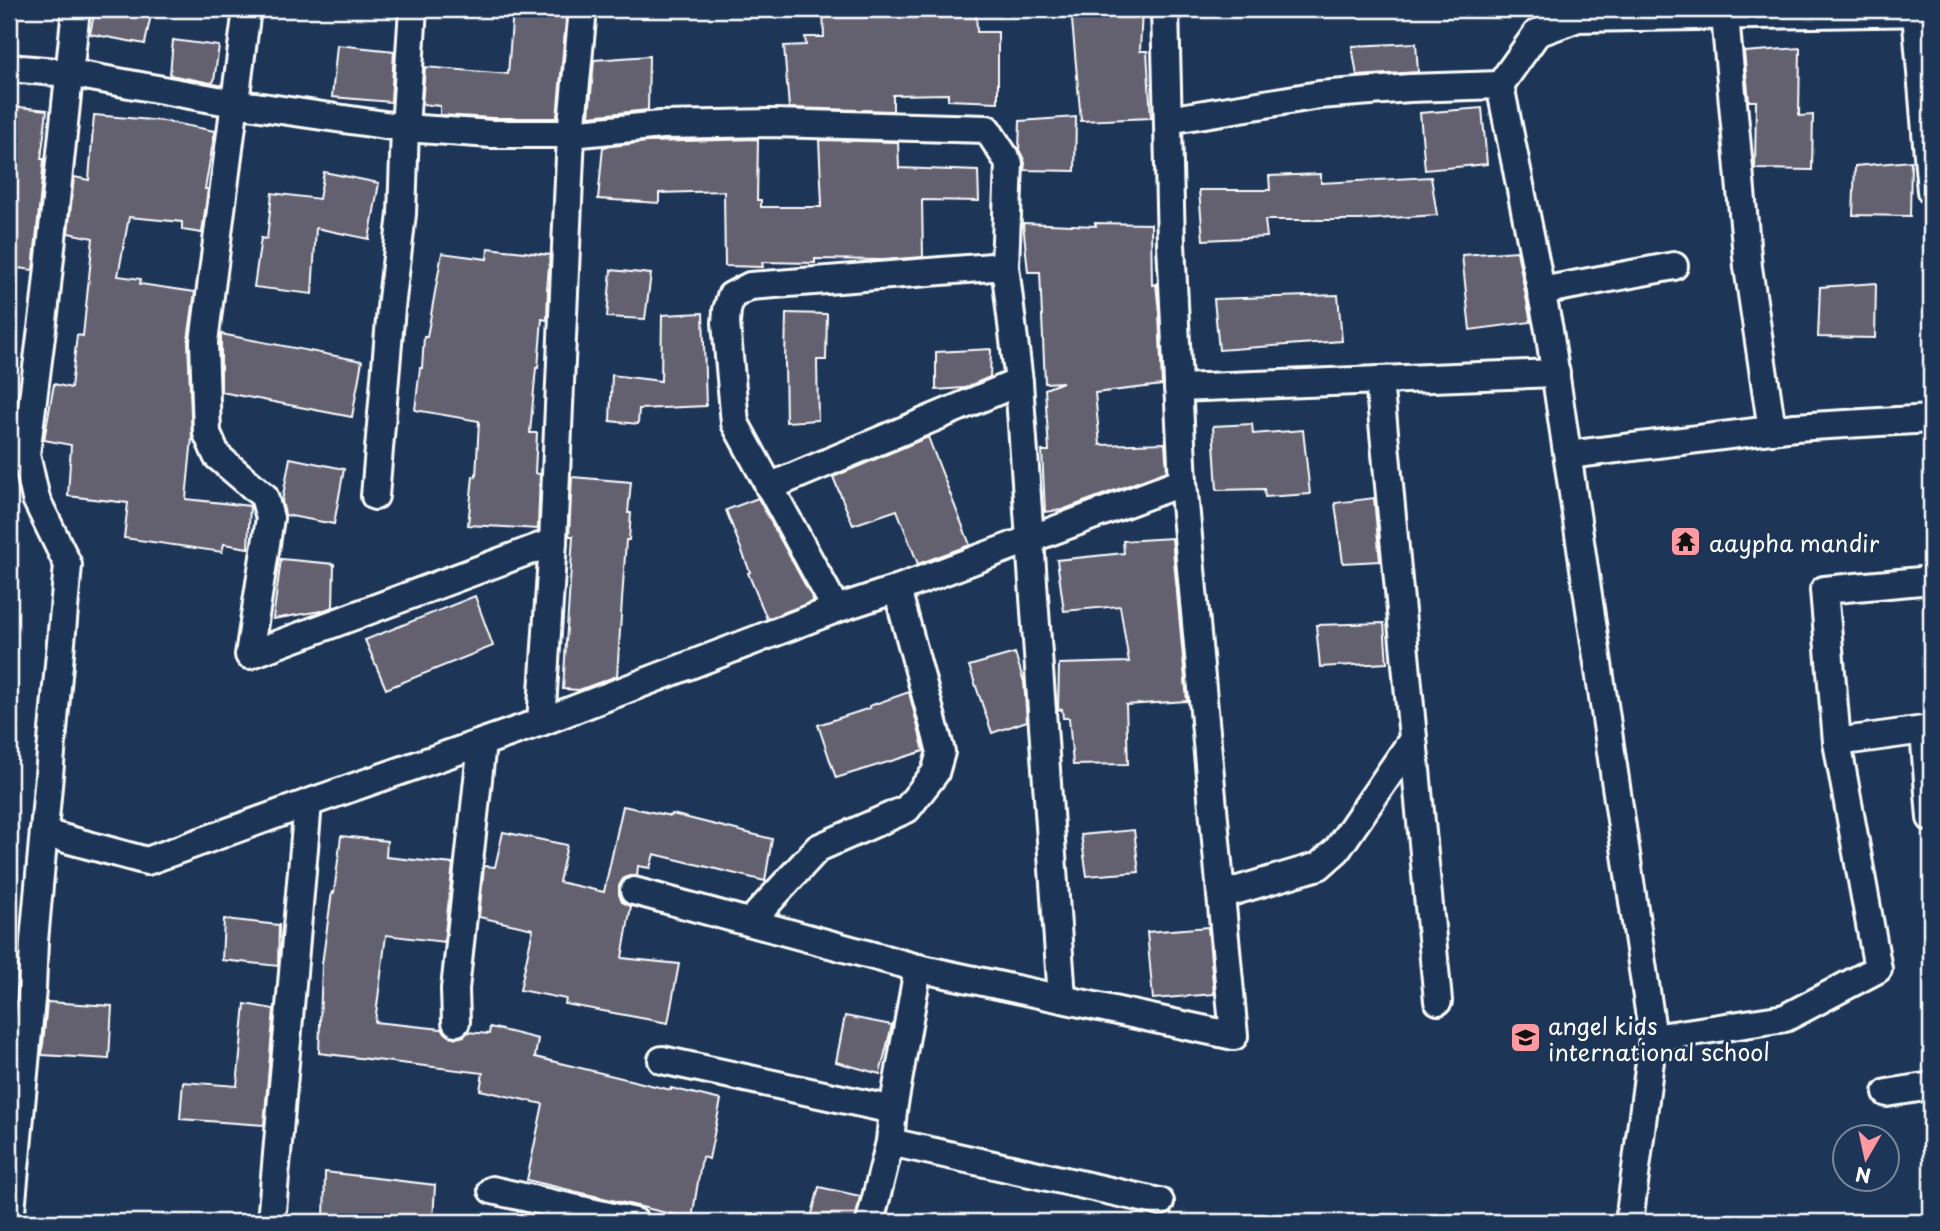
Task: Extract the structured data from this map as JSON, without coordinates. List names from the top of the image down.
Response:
{
  "places": {
    "temple": ["aaypha mandir"],
    "school or university": ["angel kids international school"]
  },
  "north": "bottom"
}
